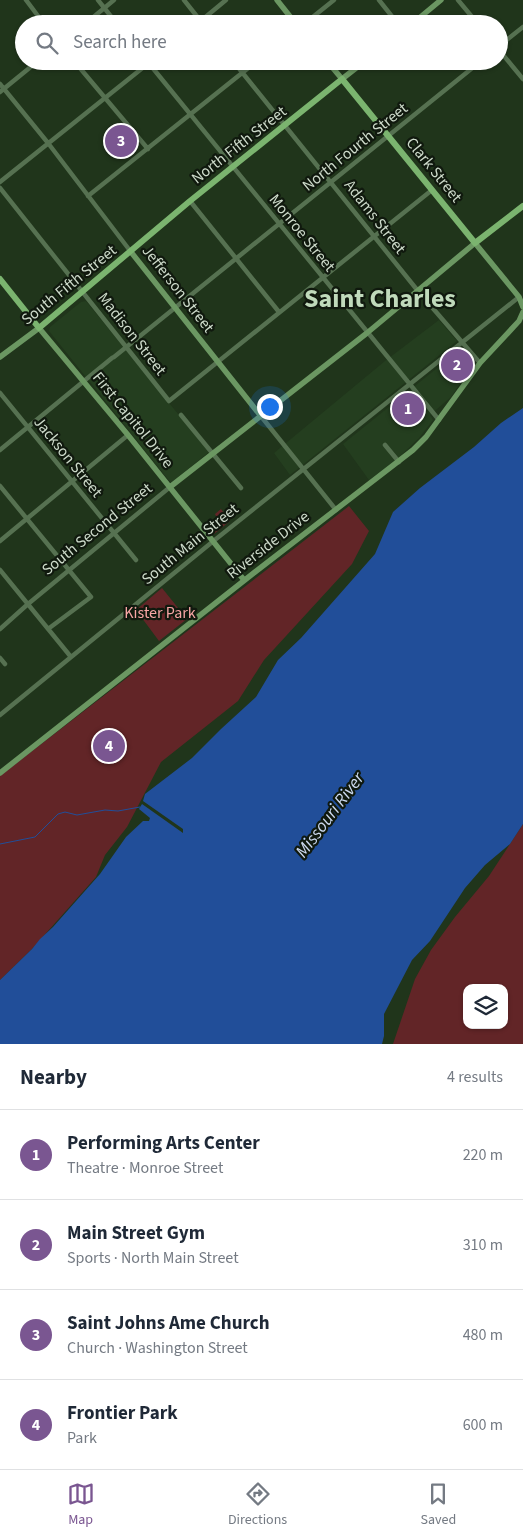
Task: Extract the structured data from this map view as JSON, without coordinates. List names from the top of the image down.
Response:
{
  "streets": {
    "main road": [
      "North Fifth Street",
      "Clark Street",
      "South Fifth Street",
      "First Capitol Drive"
    ],
    "street": [
      "North Fourth Street",
      "Adams Street",
      "Monroe Street",
      "Jefferson Street",
      "Madison Street",
      "Jackson Street",
      "South Second Street",
      "South Main Street",
      "Riverside Drive"
    ]
  },
  "crossings": [
    ["North Fifth Street", "Clark Street"],
    ["North Fifth Street", "Adams Street"],
    ["North Fifth Street", "Monroe Street"],
    ["North Fifth Street", "South Fifth Street"],
    ["North Fifth Street", "Jefferson Street"],
    ["North Fourth Street", "Clark Street"],
    ["North Fourth Street", "Adams Street"],
    ["North Fourth Street", "Monroe Street"],
    ["North Fourth Street", "Jefferson Street"],
    ["North Fourth Street", "Madison Street"],
    ["North Fourth Street", "First Capitol Drive"],
    ["North Fourth Street", "Jackson Street"],
    ["Clark Street", "South Second Street"],
    ["Clark Street", "South Main Street"],
    ["Adams Street", "South Second Street"],
    ["Adams Street", "South Main Street"],
    ["Adams Street", "Riverside Drive"],
    ["Monroe Street", "South Second Street"],
    ["Monroe Street", "South Main Street"],
    ["Monroe Street", "Riverside Drive"],
    ["South Fifth Street", "Jefferson Street"],
    ["South Fifth Street", "Madison Street"],
    ["South Fifth Street", "First Capitol Drive"],
    ["Jefferson Street", "Madison Street"],
    ["Jefferson Street", "South Second Street"],
    ["Jefferson Street", "South Main Street"],
    ["Jefferson Street", "Riverside Drive"],
    ["First Capitol Drive", "South Second Street"],
    ["First Capitol Drive", "South Main Street"],
    ["First Capitol Drive", "Riverside Drive"],
    ["Jackson Street", "South Second Street"]
  ],
  "districts": ["Saint Charles"],
  "water": ["Missouri River"],
  "parks": ["Kister Park"],
  "page": {
    "search": "Search here",
    "pins": [
      "3",
      "2",
      "1",
      "4"
    ],
    "heading": ["Nearby", "4 results"],
    "list": [
      {
        "mark": "1",
        "name": "Performing Arts Center",
        "note": "Theatre · Monroe Street",
        "value": "220 m"
      },
      {
        "mark": "2",
        "name": "Main Street Gym",
        "note": "Sports · North Main Street",
        "value": "310 m"
      },
      {
        "mark": "3",
        "name": "Saint Johns Ame Church",
        "note": "Church · Washington Street",
        "value": "480 m"
      },
      {
        "mark": "4",
        "name": "Frontier Park",
        "note": "Park",
        "value": "600 m"
      }
    ],
    "nav": ["Map", "Directions", "Saved"]
  }
}
